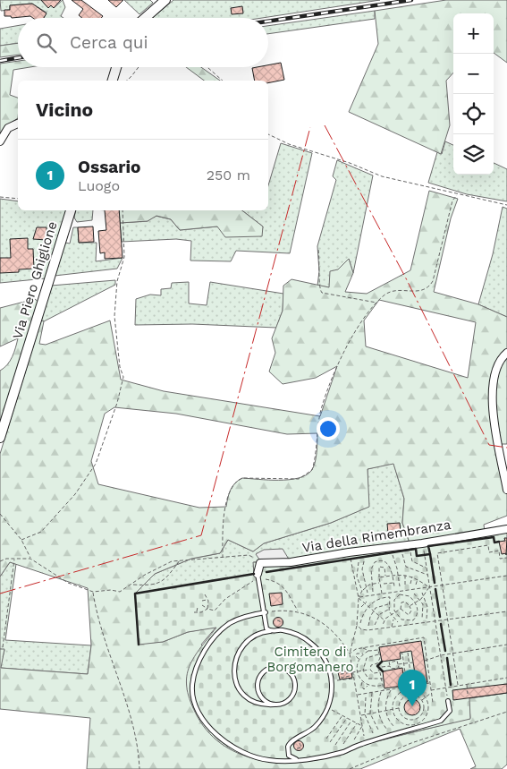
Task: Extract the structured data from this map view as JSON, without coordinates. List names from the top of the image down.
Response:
{
  "streets": {
    "street": ["Via Piero Ghiglione", "Via della Rimembranza"]
  },
  "parks": ["Cimitero di Borgomanero"],
  "page": {
    "map_buttons": ["+", "−"],
    "search": "Cerca qui",
    "heading": "Vicino",
    "list": [
      {
        "mark": "1",
        "name": "Ossario",
        "note": "Luogo",
        "value": "250 m"
      }
    ],
    "pins": "1"
  }
}
